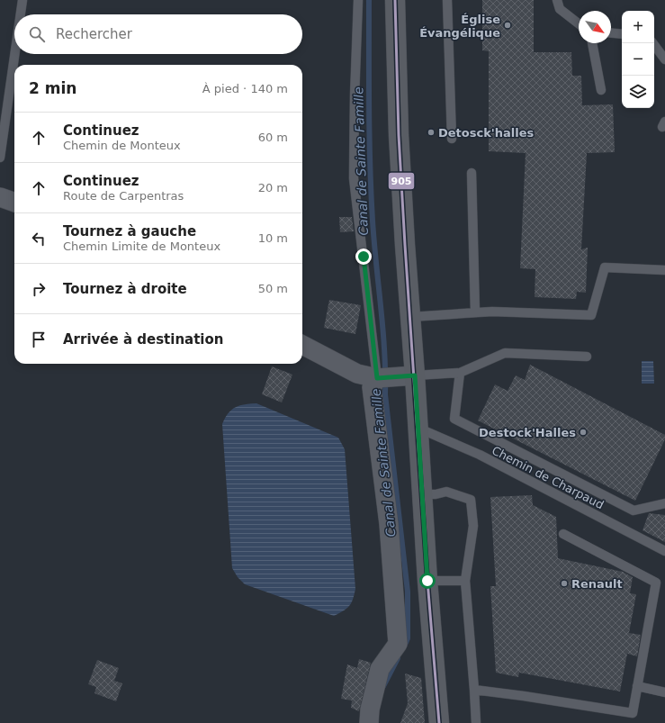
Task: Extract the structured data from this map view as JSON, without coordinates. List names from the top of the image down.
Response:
{
  "streets": {
    "lane": ["Chemin de Charpaud"]
  },
  "water": ["Canal de Sainte Famille"],
  "places": [
    "Église Évangélique",
    "Detosck'halles",
    "Destock'Halles",
    "Renault"
  ],
  "lines": ["transit line 905"],
  "north": "bottom right",
  "page": {
    "map_buttons": ["+", "−"],
    "search": "Rechercher",
    "heading": ["2 min", "À pied · 140 m"],
    "list": [
      ["Continuez", "Chemin de Monteux", "60 m"],
      ["Continuez", "Route de Carpentras", "20 m"],
      ["Tournez à gauche", "Chemin Limite de Monteux", "10 m"],
      ["Tournez à droite", "50 m"],
      "Arrivée à destination"
    ]
  }
}
